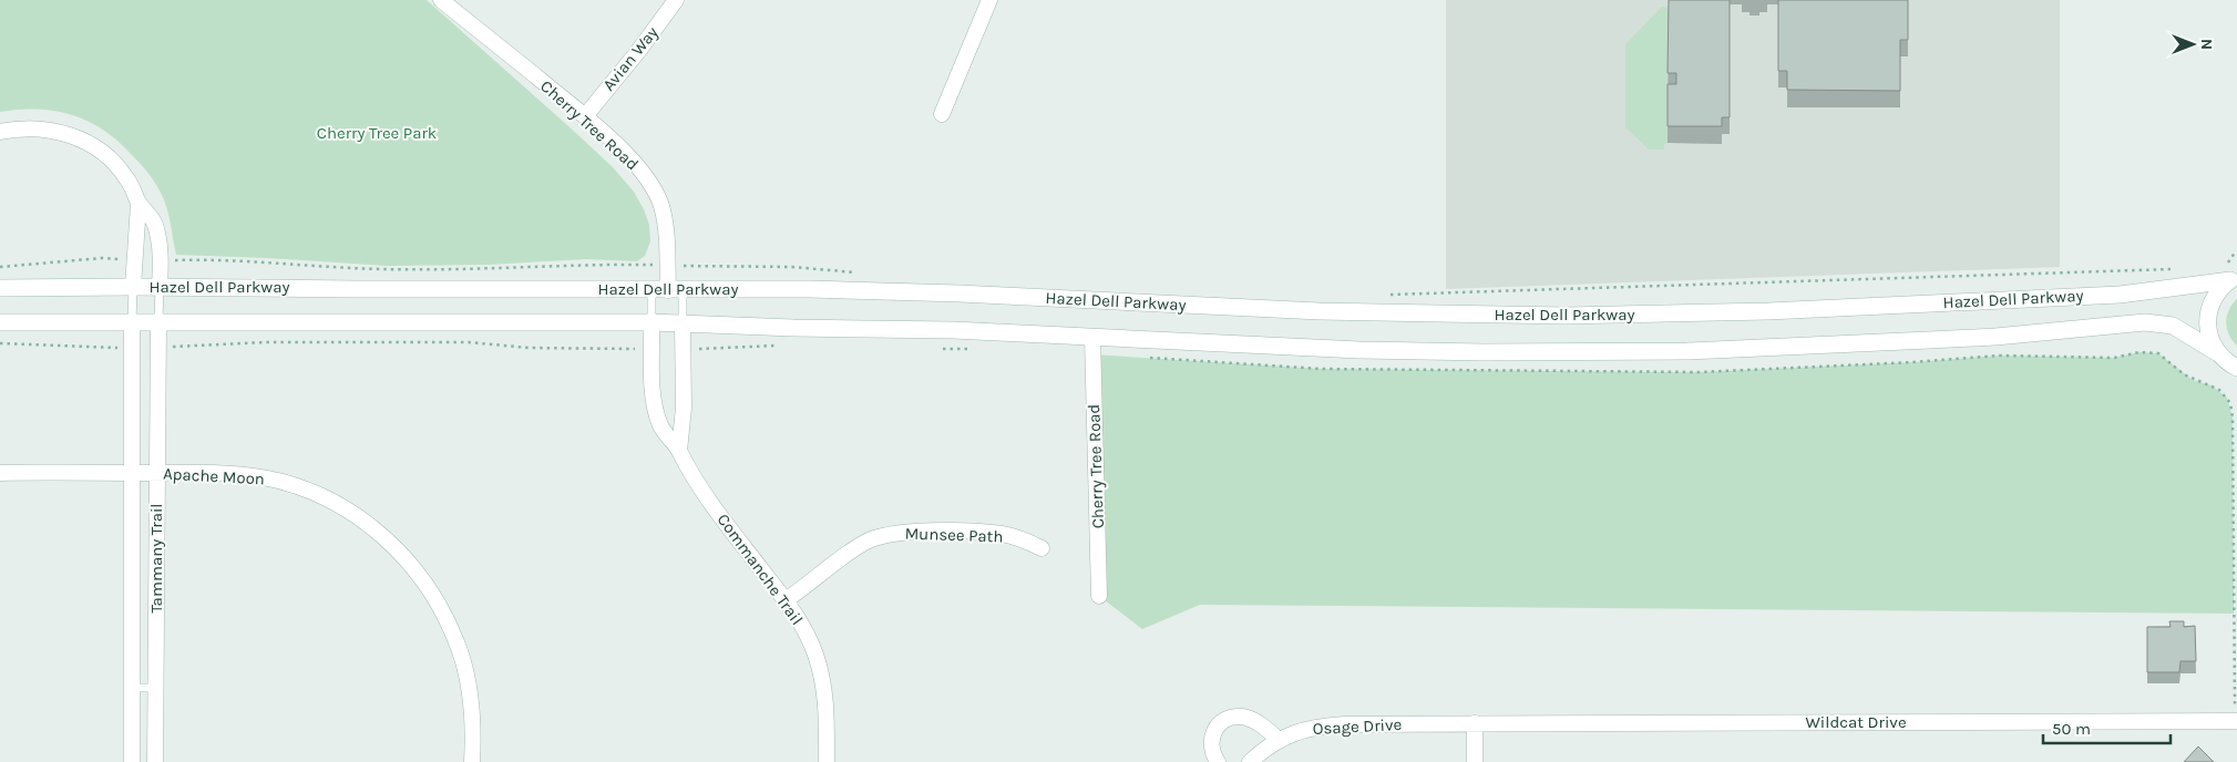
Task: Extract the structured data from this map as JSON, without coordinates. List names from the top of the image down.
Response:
{
  "streets": {
    "main road": ["Hazel Dell Parkway"],
    "street": [
      "Avian Way",
      "Cherry Tree Road",
      "Apache Moon",
      "Munsee Path",
      "Tammany Trail",
      "Commanche Trail",
      "Wildcat Drive",
      "Osage Drive"
    ]
  },
  "crossings": [
    ["Avian Way", "Cherry Tree Road"],
    ["Cherry Tree Road", "Hazel Dell Parkway"],
    ["Hazel Dell Parkway", "Tammany Trail"],
    ["Hazel Dell Parkway", "Commanche Trail"],
    ["Apache Moon", "Tammany Trail"],
    ["Munsee Path", "Commanche Trail"],
    ["Wildcat Drive", "Osage Drive"]
  ],
  "parks": ["Cherry Tree Park"],
  "scale_bar": "50 m",
  "north": "right"
}
